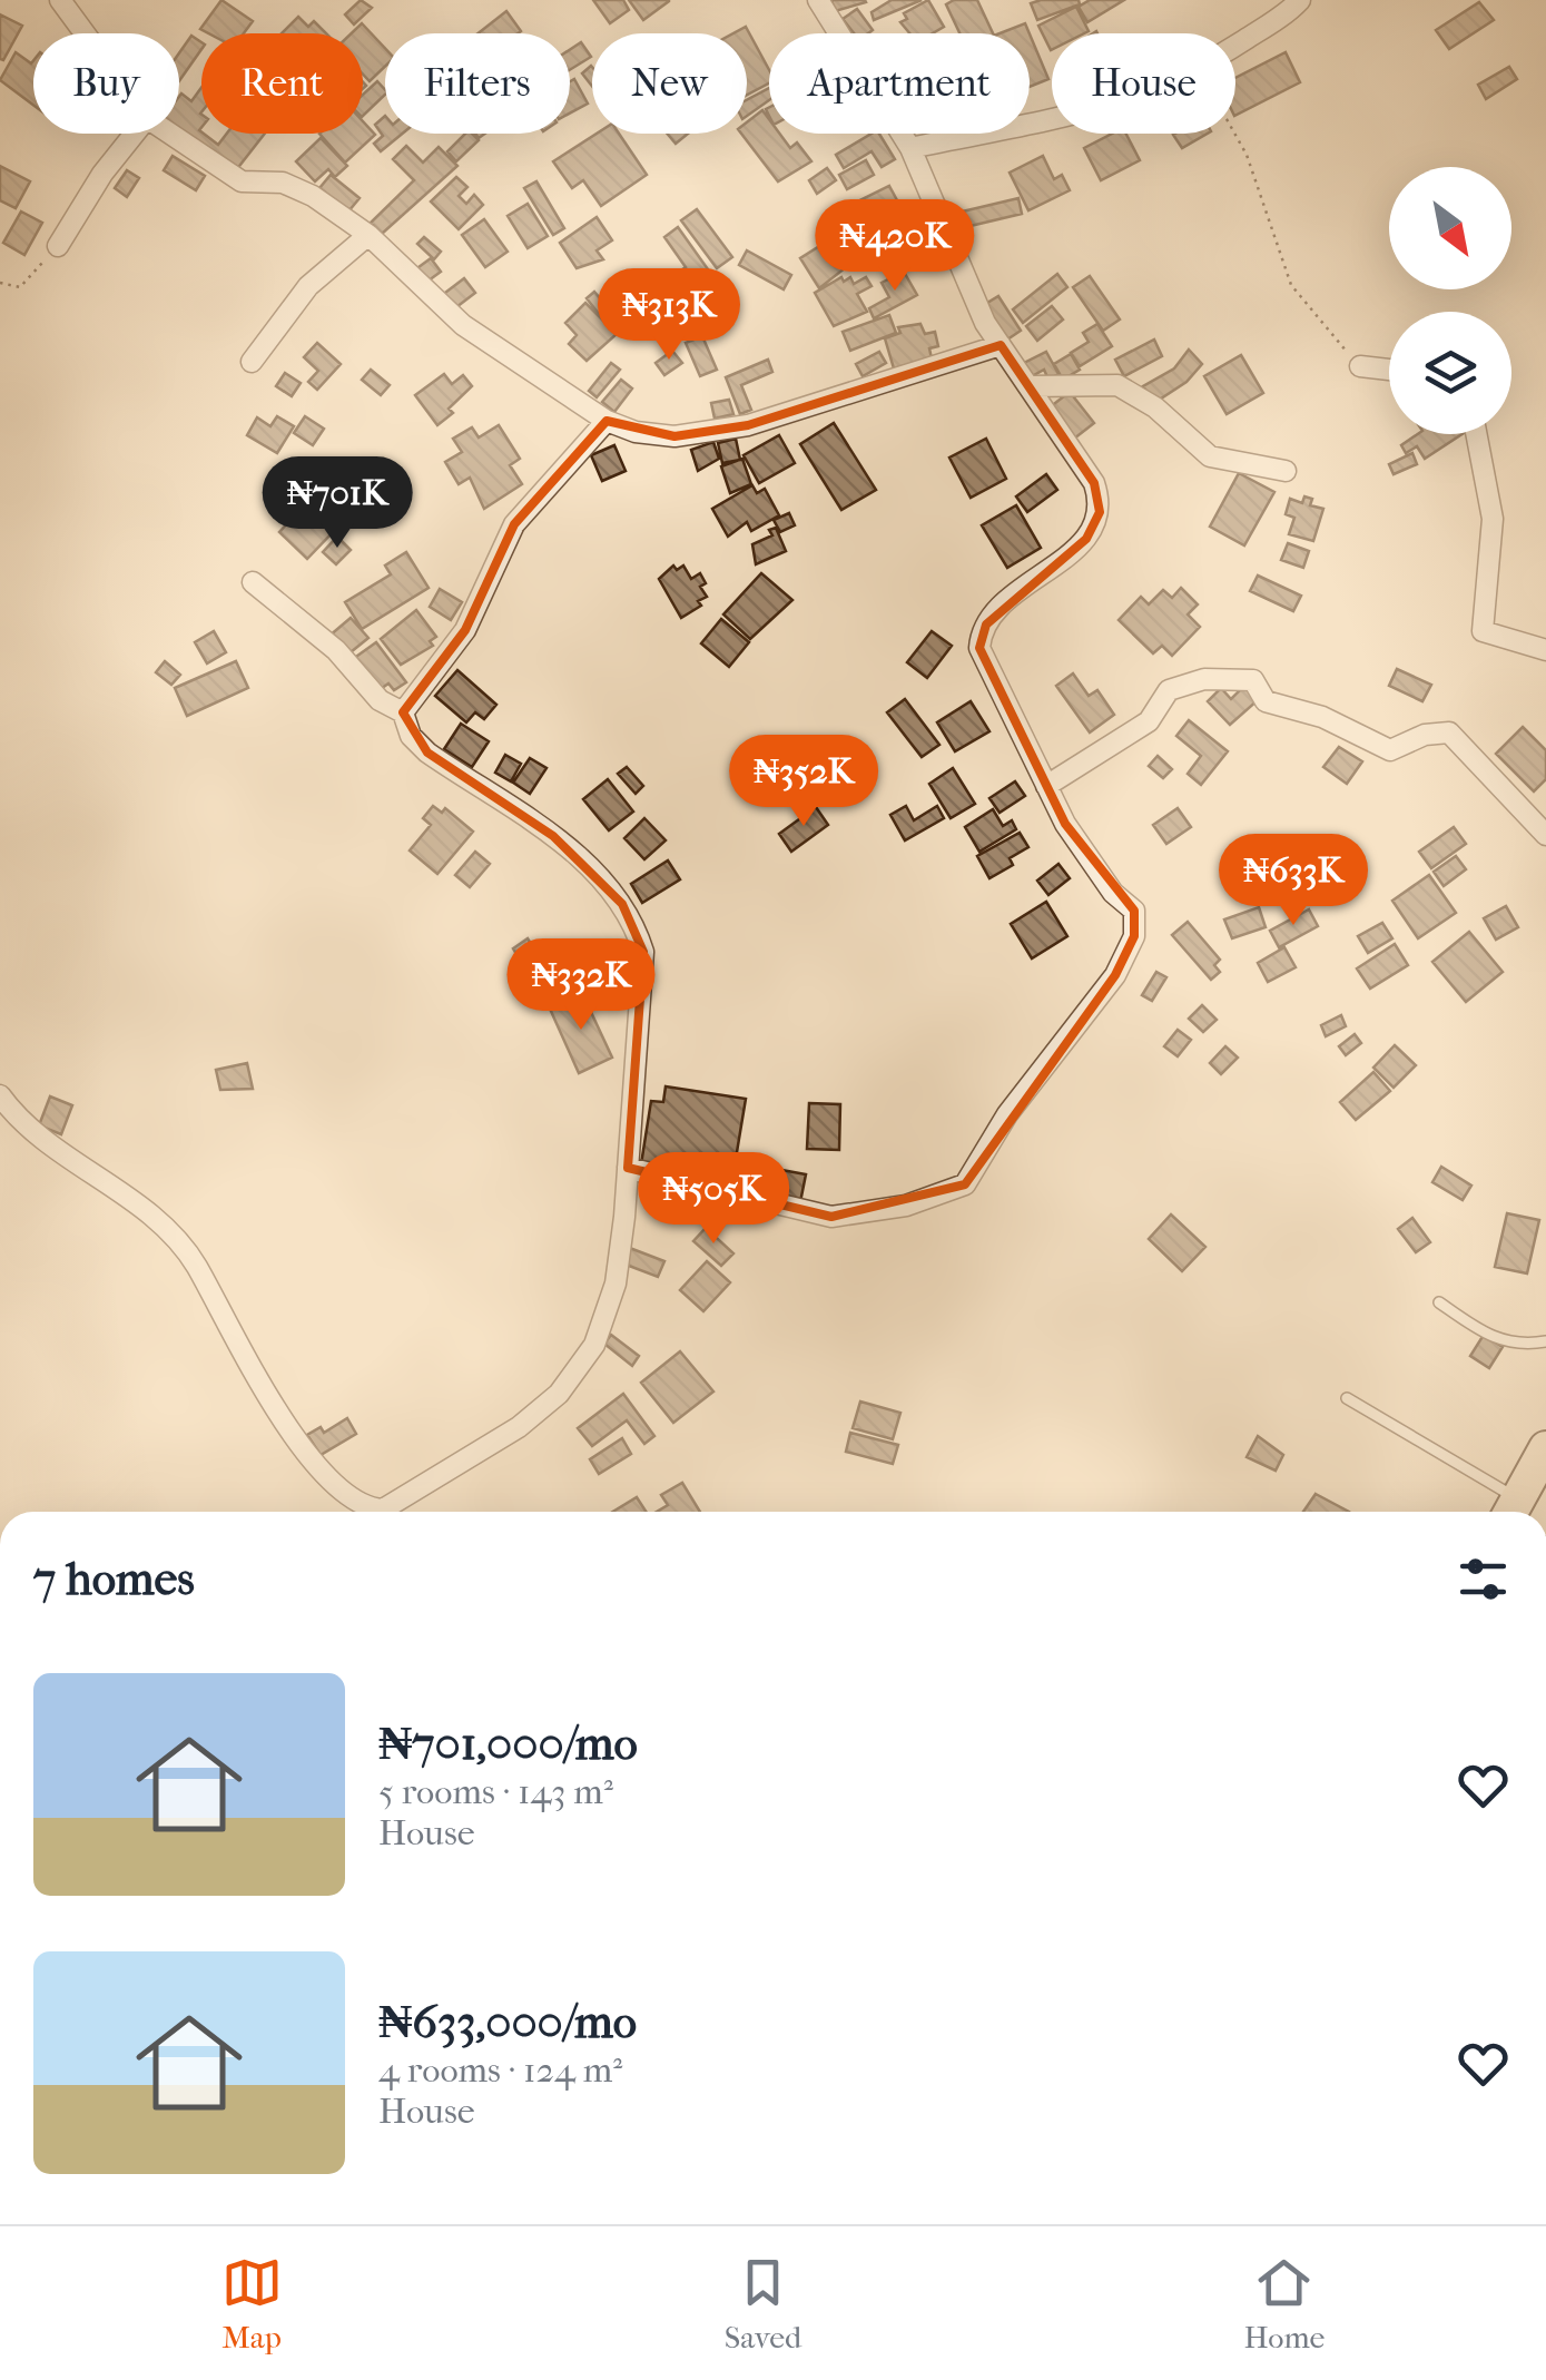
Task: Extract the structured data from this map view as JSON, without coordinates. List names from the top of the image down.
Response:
{
  "north": "bottom right",
  "page": {
    "chip": [
      "Buy",
      "Rent",
      "Filters",
      "New",
      "Apartment",
      "House"
    ],
    "price": [
      "₦420K",
      "₦313K",
      "₦701K",
      "₦352K",
      "₦633K",
      "₦332K",
      "₦505K"
    ],
    "heading": "7 homes",
    "list": [
      {
        "name": "₦701,000/mo",
        "note": "5 rooms · 143 m² · House"
      },
      {
        "name": "₦633,000/mo",
        "note": "4 rooms · 124 m² · House"
      }
    ],
    "tabs": ["Map", "Saved", "Home"]
  }
}
